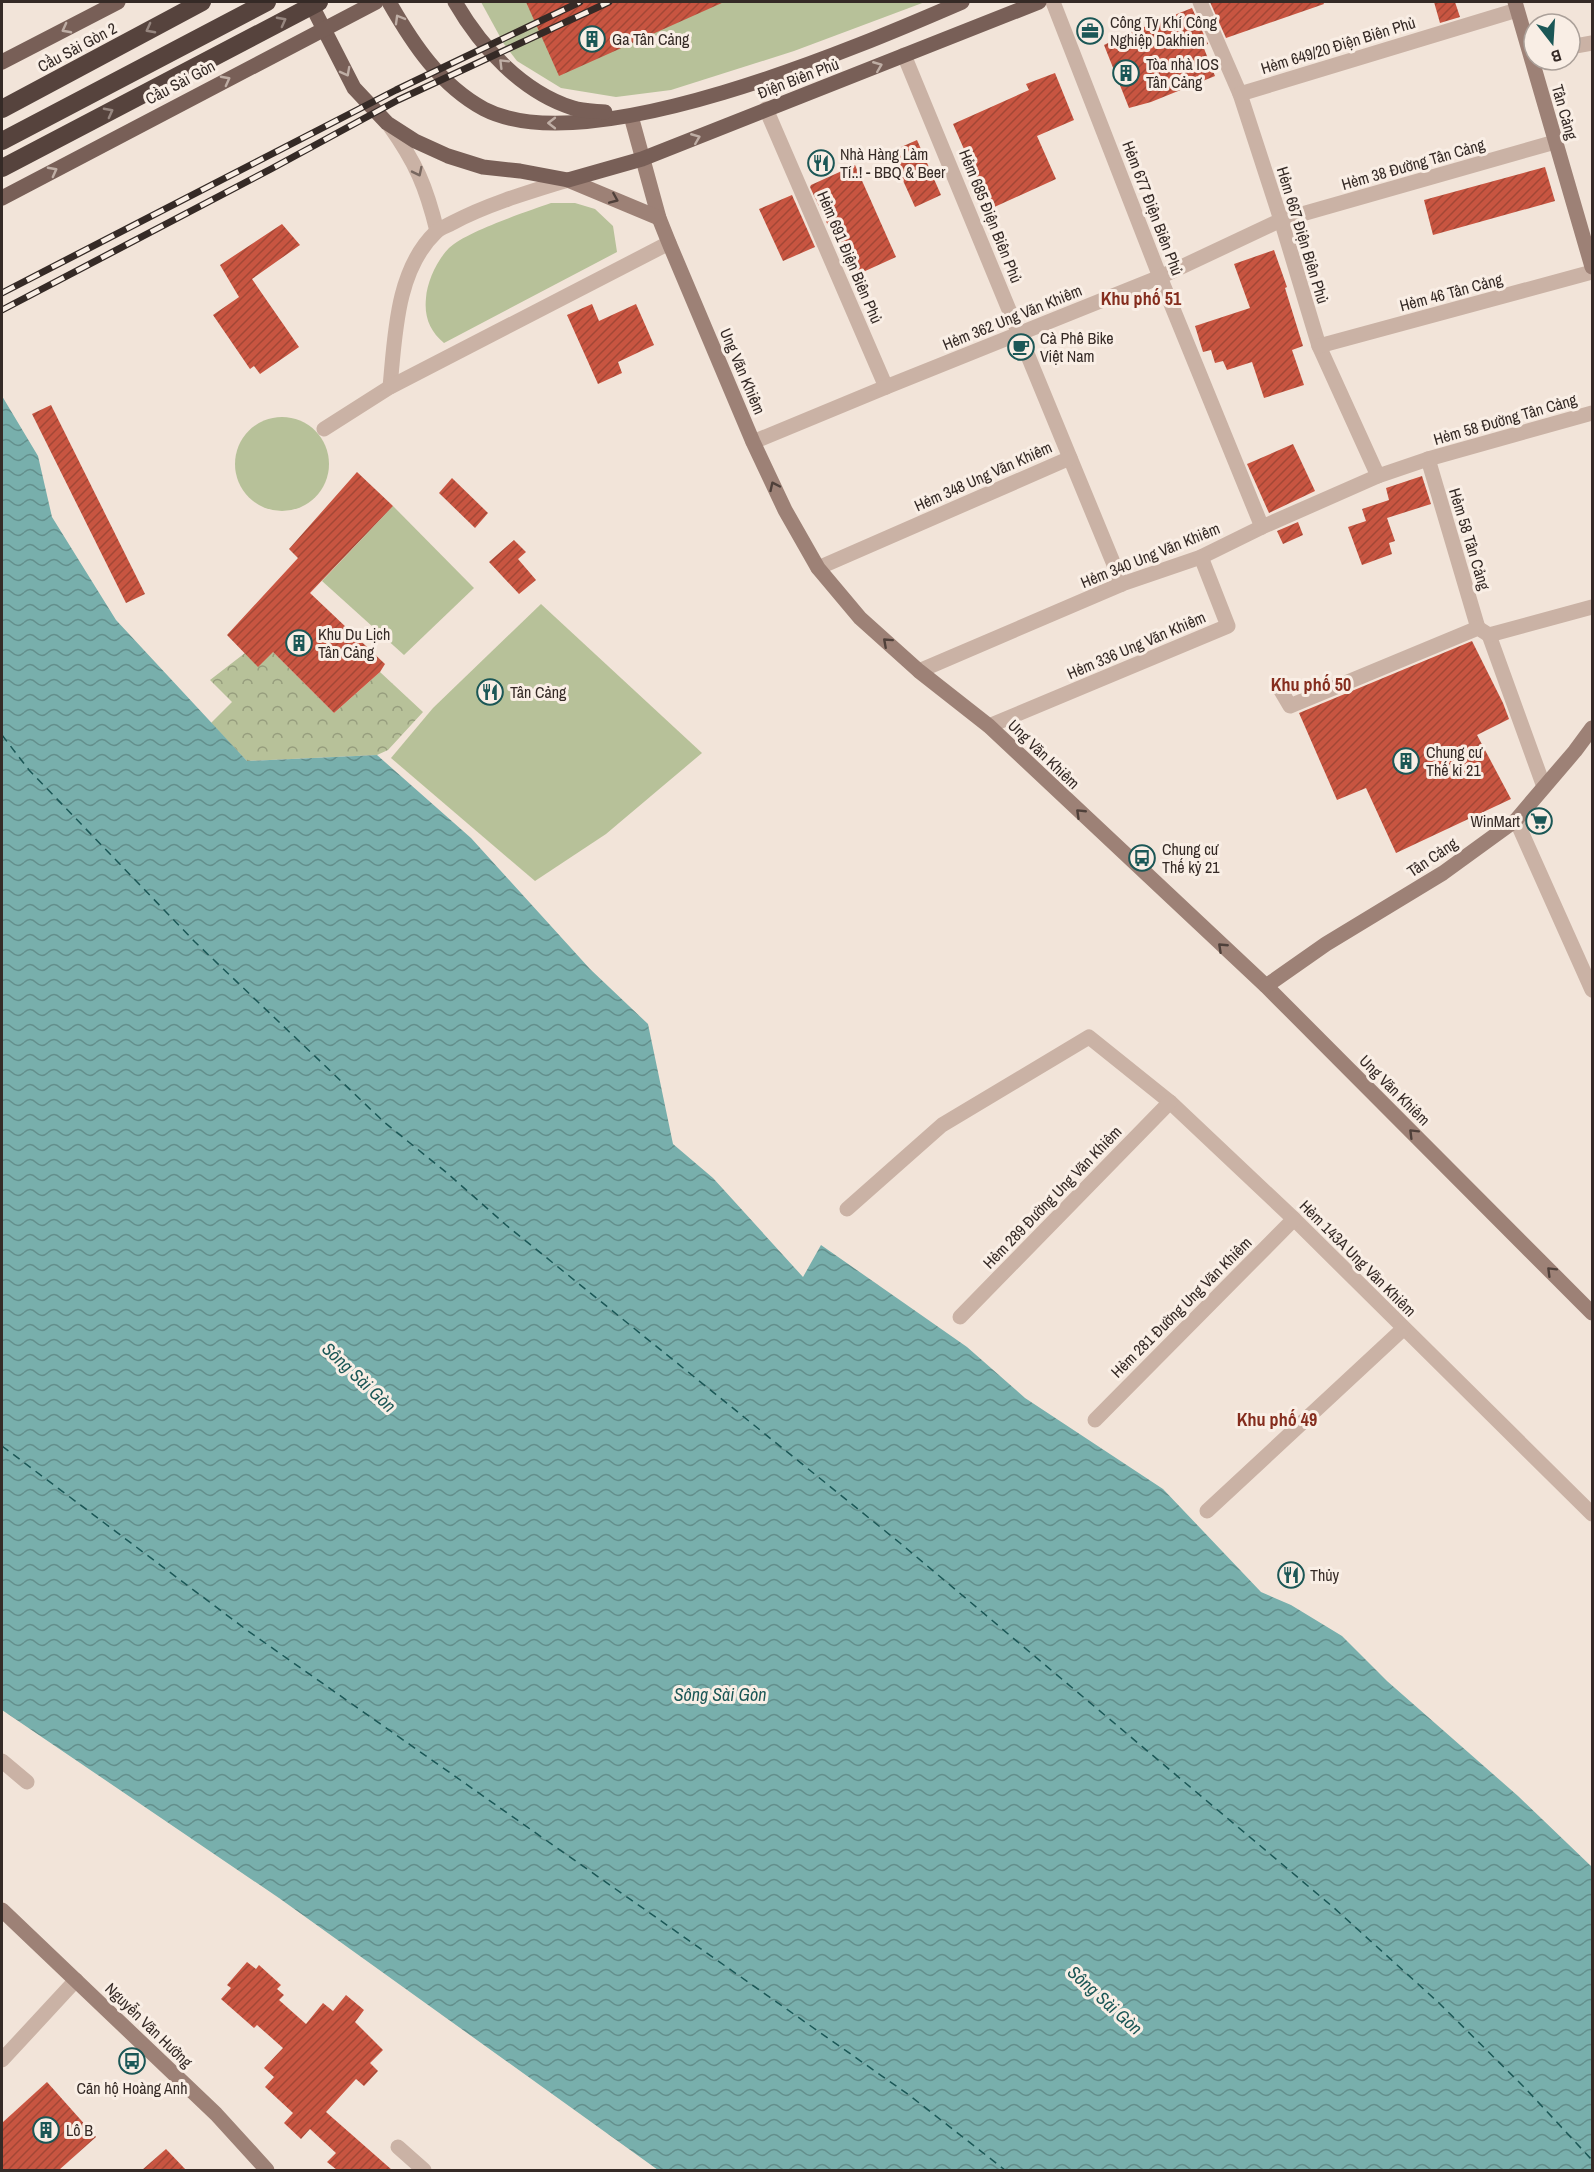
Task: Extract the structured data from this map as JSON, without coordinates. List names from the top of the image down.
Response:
{
  "streets": {
    "highway": ["Cầu Sài Gòn 2", "Cầu Sài Gòn"],
    "main road": [
      "Điện Biên Phủ",
      "Tân Cảng",
      "Ung Văn Khiêm",
      "Nguyễn Văn Hưởng"
    ],
    "street": [
      "Hẻm 649/20 Điện Biên Phủ",
      "Hẻm 38 Đường Tân Cảng",
      "Hẻm 677 Điện Biên Phủ",
      "Hẻm 685 Điện Biên Phủ",
      "Hẻm 667 Điện Biên Phủ",
      "Hẻm 691 Điện Biên Phủ",
      "Hẻm 46 Tân Cảng",
      "Hẻm 362 Ung Văn Khiêm",
      "Hẻm 58 Đường Tân Cảng",
      "Hẻm 348 Ung Văn Khiêm",
      "Hẻm 58 Tân Cảng",
      "Hẻm 340 Ung Văn Khiêm",
      "Hẻm 336 Ung Văn Khiêm",
      "Hẻm 289 Đường Ung Văn Khiêm",
      "Hẻm 143A Ung Văn Khiêm",
      "Hẻm 281 Đường Ung Văn Khiêm"
    ]
  },
  "crossings": [
    ["Hẻm 649/20 Điện Biên Phủ", "Tân Cảng"],
    ["Hẻm 649/20 Điện Biên Phủ", "Hẻm 667 Điện Biên Phủ"],
    ["Điện Biên Phủ", "Hẻm 685 Điện Biên Phủ"],
    ["Điện Biên Phủ", "Hẻm 691 Điện Biên Phủ"],
    ["Điện Biên Phủ", "Ung Văn Khiêm"],
    ["Tân Cảng", "Hẻm 38 Đường Tân Cảng"],
    ["Tân Cảng", "Ung Văn Khiêm"],
    ["Hẻm 38 Đường Tân Cảng", "Hẻm 667 Điện Biên Phủ"],
    ["Hẻm 38 Đường Tân Cảng", "Hẻm 362 Ung Văn Khiêm"],
    ["Hẻm 677 Điện Biên Phủ", "Hẻm 362 Ung Văn Khiêm"],
    ["Hẻm 677 Điện Biên Phủ", "Hẻm 340 Ung Văn Khiêm"],
    ["Hẻm 685 Điện Biên Phủ", "Hẻm 362 Ung Văn Khiêm"],
    ["Hẻm 685 Điện Biên Phủ", "Hẻm 348 Ung Văn Khiêm"],
    ["Hẻm 667 Điện Biên Phủ", "Hẻm 46 Tân Cảng"],
    ["Hẻm 667 Điện Biên Phủ", "Hẻm 362 Ung Văn Khiêm"],
    ["Hẻm 667 Điện Biên Phủ", "Hẻm 340 Ung Văn Khiêm"],
    ["Hẻm 691 Điện Biên Phủ", "Hẻm 362 Ung Văn Khiêm"],
    ["Hẻm 362 Ung Văn Khiêm", "Ung Văn Khiêm"],
    ["Ung Văn Khiêm", "Hẻm 348 Ung Văn Khiêm"],
    ["Ung Văn Khiêm", "Hẻm 340 Ung Văn Khiêm"],
    ["Ung Văn Khiêm", "Hẻm 336 Ung Văn Khiêm"],
    ["Hẻm 58 Đường Tân Cảng", "Hẻm 58 Tân Cảng"],
    ["Hẻm 58 Đường Tân Cảng", "Hẻm 340 Ung Văn Khiêm"],
    ["Hẻm 348 Ung Văn Khiêm", "Hẻm 340 Ung Văn Khiêm"],
    ["Hẻm 58 Tân Cảng", "Hẻm 340 Ung Văn Khiêm"],
    ["Hẻm 340 Ung Văn Khiêm", "Hẻm 336 Ung Văn Khiêm"],
    ["Hẻm 289 Đường Ung Văn Khiêm", "Hẻm 143A Ung Văn Khiêm"],
    ["Hẻm 143A Ung Văn Khiêm", "Hẻm 281 Đường Ung Văn Khiêm"]
  ],
  "one_way": ["Cầu Sài Gòn 2", "Ung Văn Khiêm"],
  "districts": ["Khu phố 51", "Khu phố 50", "Khu phố 49"],
  "water": ["Sông Sài Gòn"],
  "places": {
    "office": ["Công Ty Khí Công Nghiệp Dakhien"],
    "building": [
      "Ga Tân Cảng",
      "Tòa nhà IOS Tân Cảng",
      "Khu Du Lịch Tân Cảng",
      "Chung cư Thế kỉ 21",
      "Lô B"
    ],
    "restaurant": ["Nhà Hàng Làm Tí..! - BBQ & Beer", "Tân Cảng", "Thủy"],
    "cafe": ["Cà Phê Bike Việt Nam"],
    "supermarket": ["WinMart"],
    "bus stop": ["Chung cư Thế kỷ 21", "Căn hộ Hoàng Anh"]
  },
  "north": "bottom"
}
